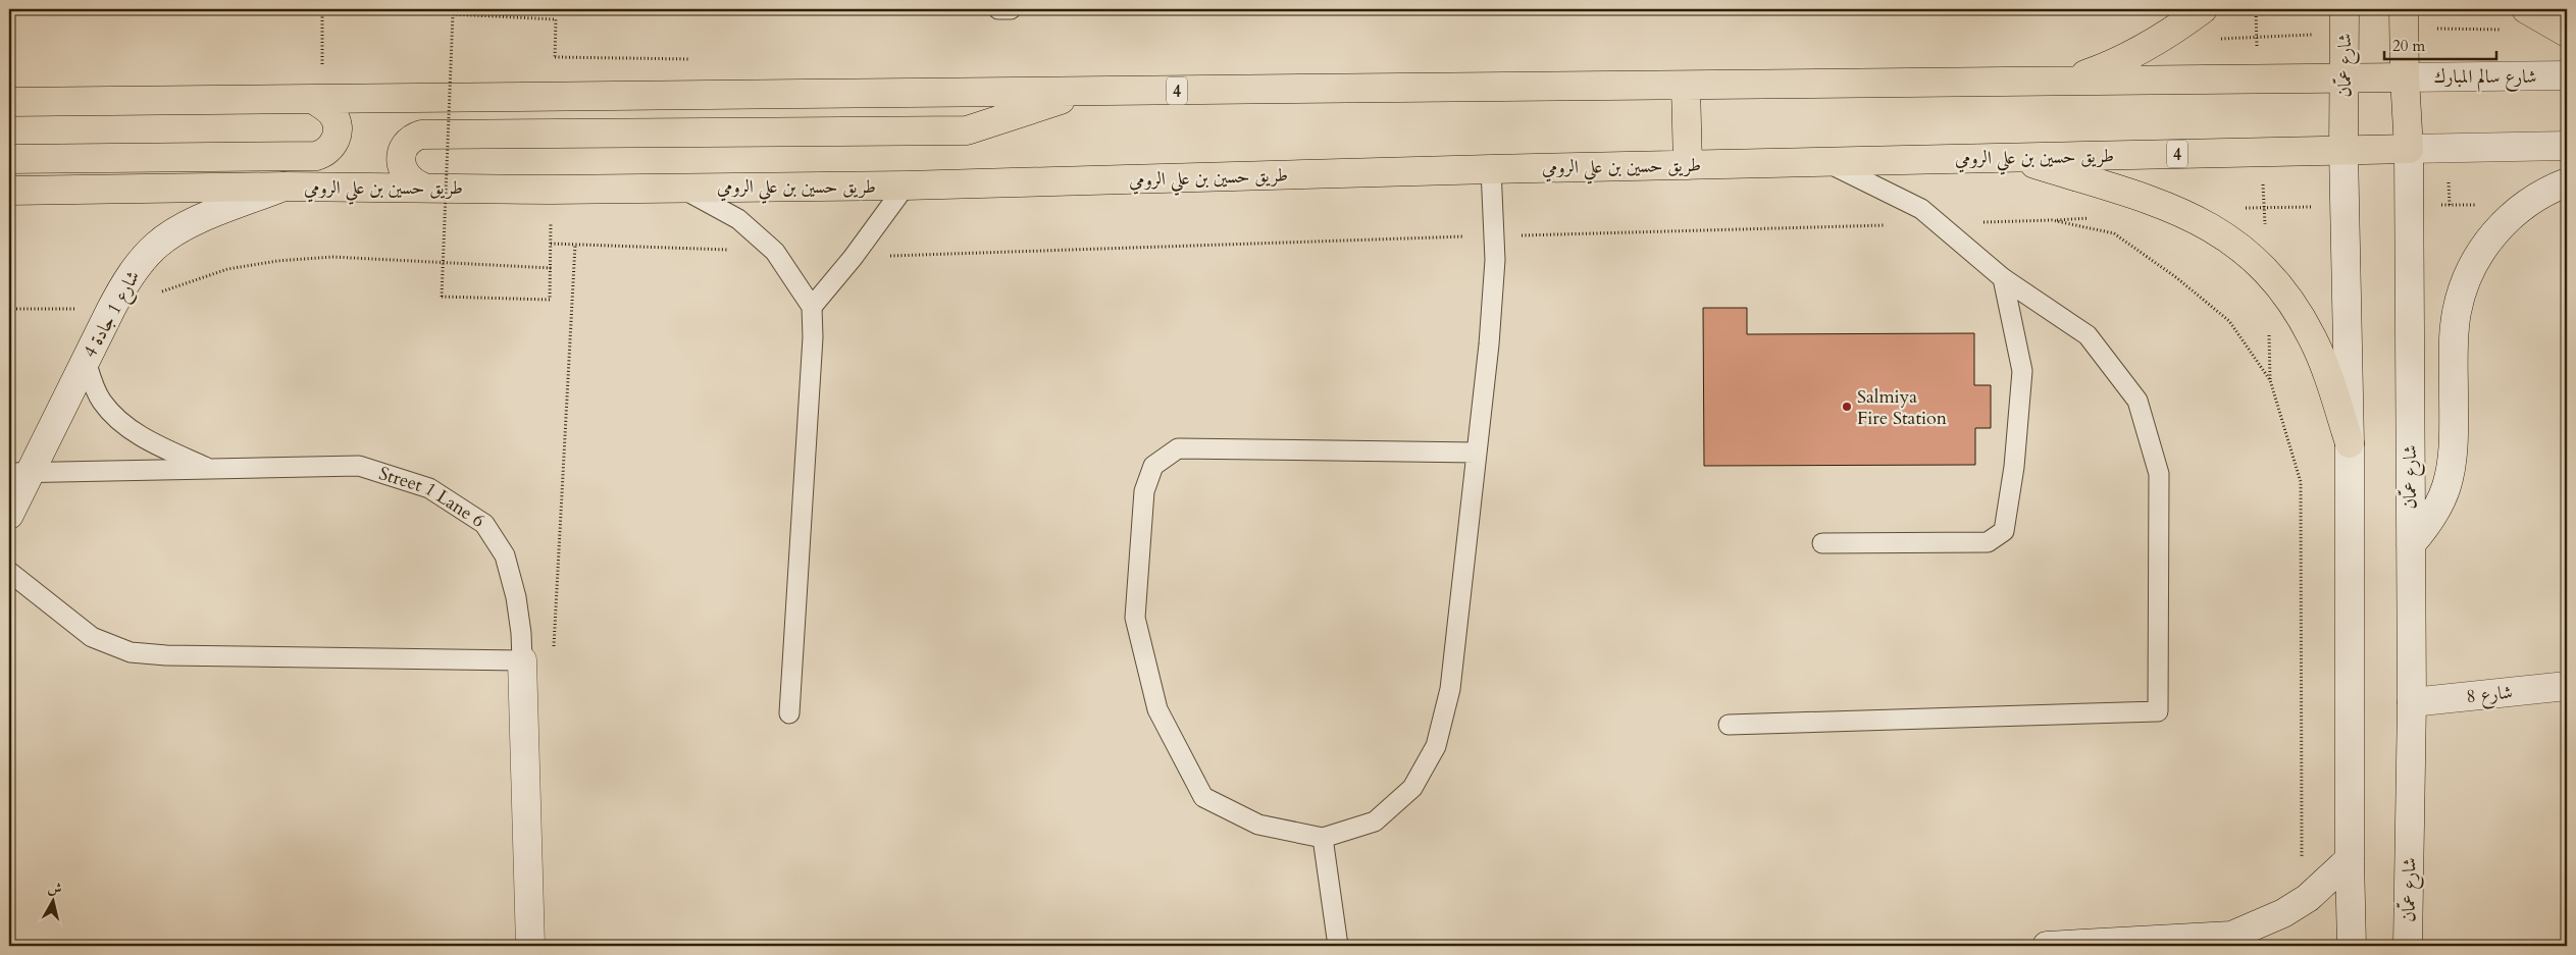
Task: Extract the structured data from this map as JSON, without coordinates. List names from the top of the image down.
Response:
{
  "streets": {
    "main road": [
      "شارع عمّان",
      "شارع سالم المبارك",
      "4",
      "طريق حسين بن علي الرومي",
      "شارع 1 جادة 4",
      "Street 1 Lane 6",
      "شارع 8"
    ]
  },
  "crossings": [
    ["شارع عمّان", "شارع سالم المبارك"],
    ["شارع عمّان", "4"],
    ["شارع عمّان", "طريق حسين بن علي الرومي"],
    ["شارع عمّان", "شارع 8"],
    ["شارع سالم المبارك", "4"],
    ["طريق حسين بن علي الرومي", "شارع 1 جادة 4"],
    ["شارع 1 جادة 4", "Street 1 Lane 6"]
  ],
  "places": ["Salmiya Fire Station"],
  "scale_bar": "20 m",
  "north": "top"
}
